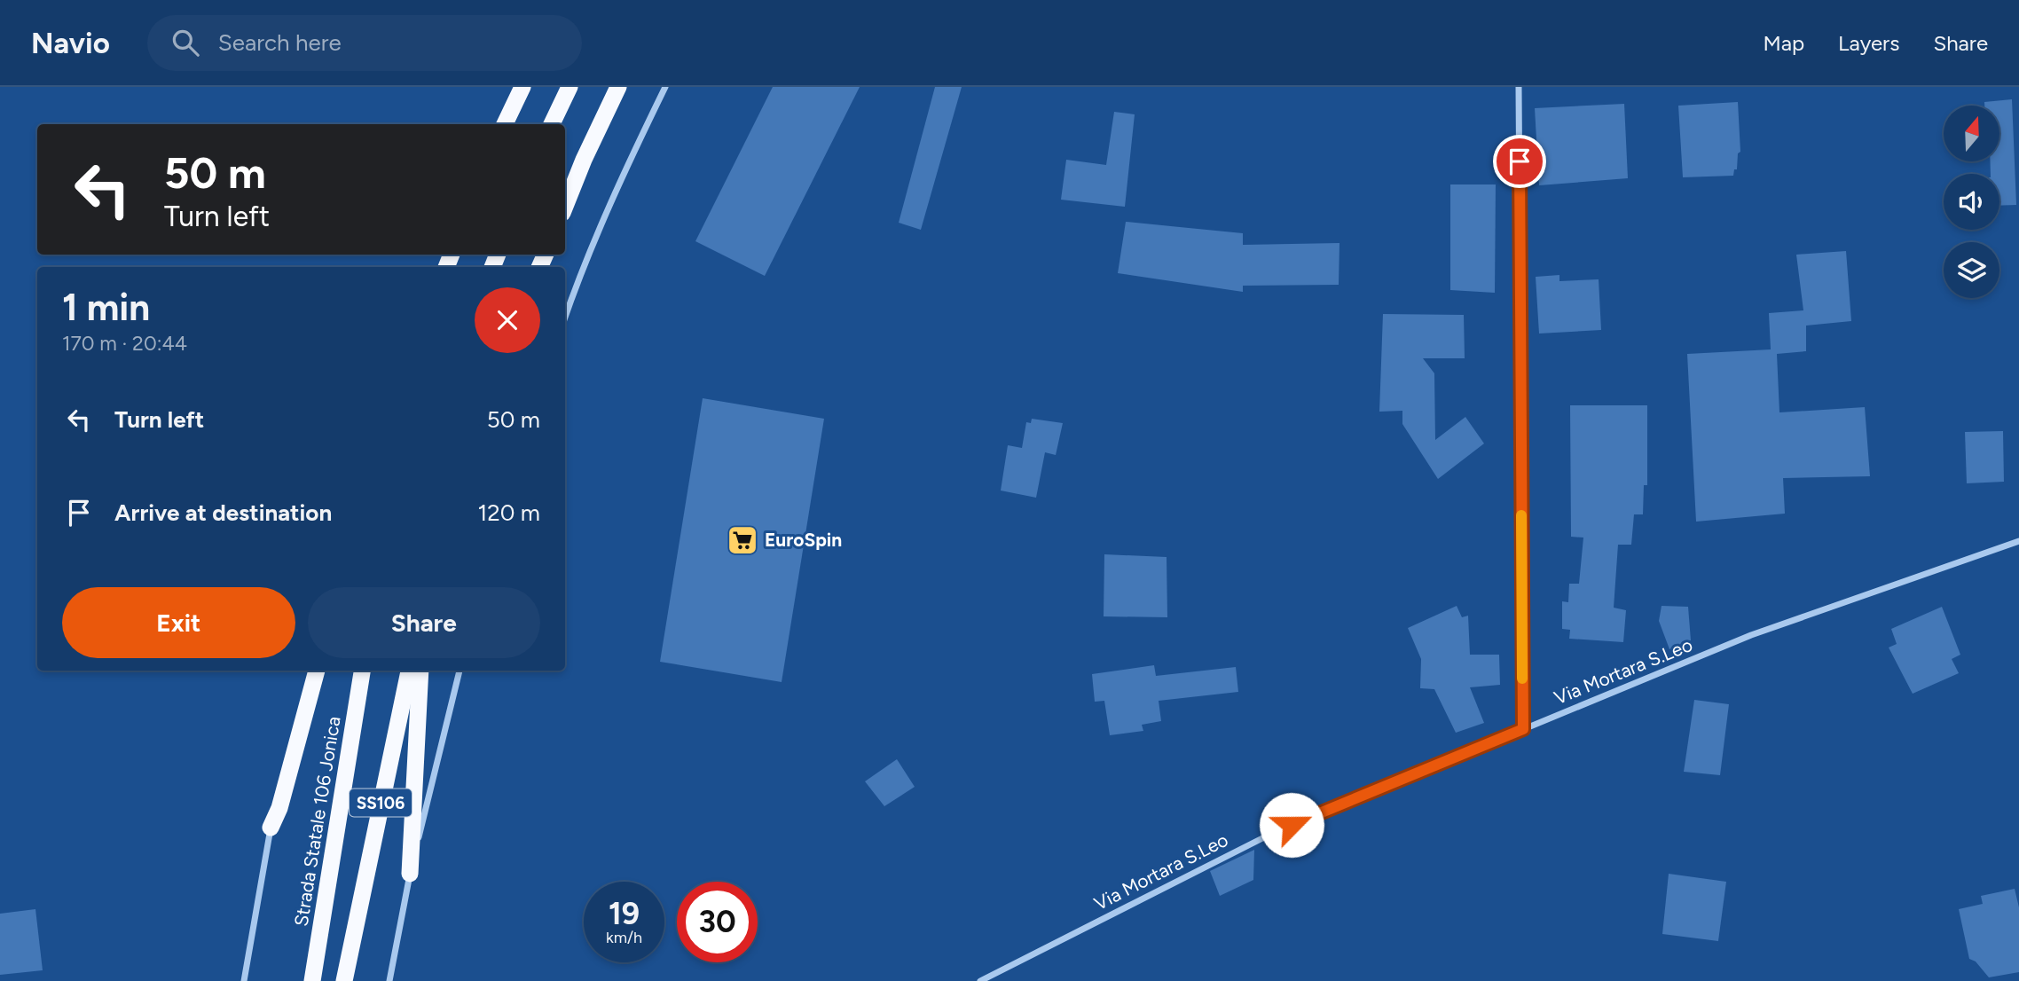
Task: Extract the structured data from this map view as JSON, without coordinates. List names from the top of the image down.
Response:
{
  "streets": {
    "highway": ["SS106", "Strada Statale 106 Jonica"],
    "street": ["Via Mortara S.Leo"]
  },
  "places": {
    "supermarket": ["EuroSpin"]
  },
  "north": "top",
  "page": {
    "header": "Navio",
    "search": "Search here",
    "nav": ["Map", "Layers", "Share"],
    "turn": ["50 m", "Turn left"],
    "heading": ["1 min", "170 m · 20:44"],
    "list": [
      {
        "name": "Turn left",
        "value": "50 m"
      },
      {
        "name": "Arrive at destination",
        "value": "120 m"
      }
    ],
    "buttons": ["Exit", "Share"],
    "speed": "19 km/h",
    "limit": "30"
  }
}
